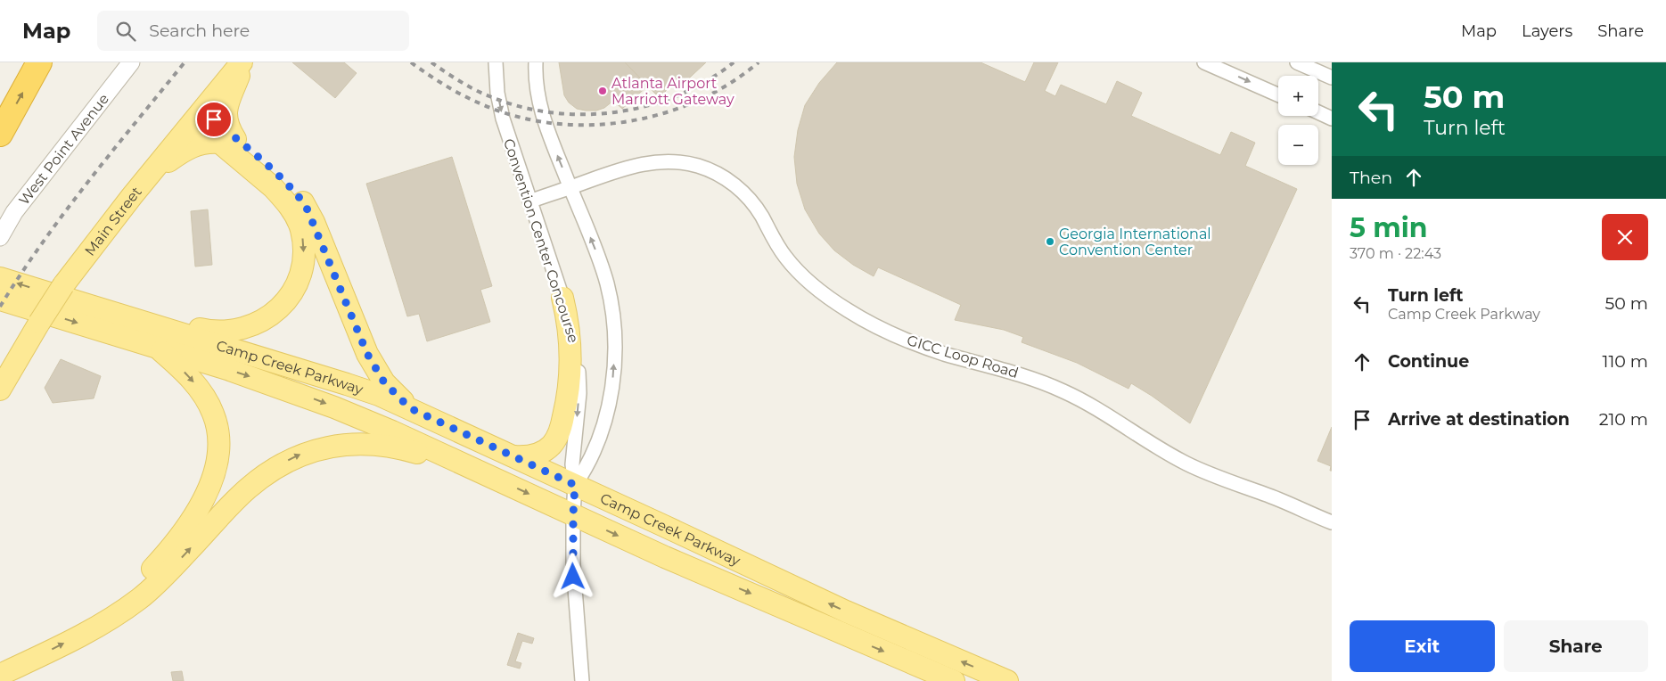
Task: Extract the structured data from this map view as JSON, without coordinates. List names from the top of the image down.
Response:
{
  "streets": {
    "main road": ["Main Street", "Camp Creek Parkway"],
    "street": ["West Point Avenue", "Convention Center Concourse", "GICC Loop Road"]
  },
  "crossings": [
    ["Convention Center Concourse", "GICC Loop Road"],
    ["Convention Center Concourse", "Camp Creek Parkway"]
  ],
  "places": ["Atlanta Airport Marriott Gateway", "Georgia International Convention Center"],
  "page": {
    "header": "Map",
    "search": "Search here",
    "nav": ["Map", "Layers", "Share"],
    "turn": ["50 m", "Turn left"],
    "map_buttons": ["+", "−"],
    "then": "Then",
    "heading": ["5 min", "370 m · 22:43"],
    "list": [
      {
        "name": "Turn left",
        "note": "Camp Creek Parkway",
        "value": "50 m"
      },
      {
        "name": "Continue",
        "value": "110 m"
      },
      {
        "name": "Arrive at destination",
        "value": "210 m"
      }
    ],
    "buttons": ["Exit", "Share"]
  }
}
